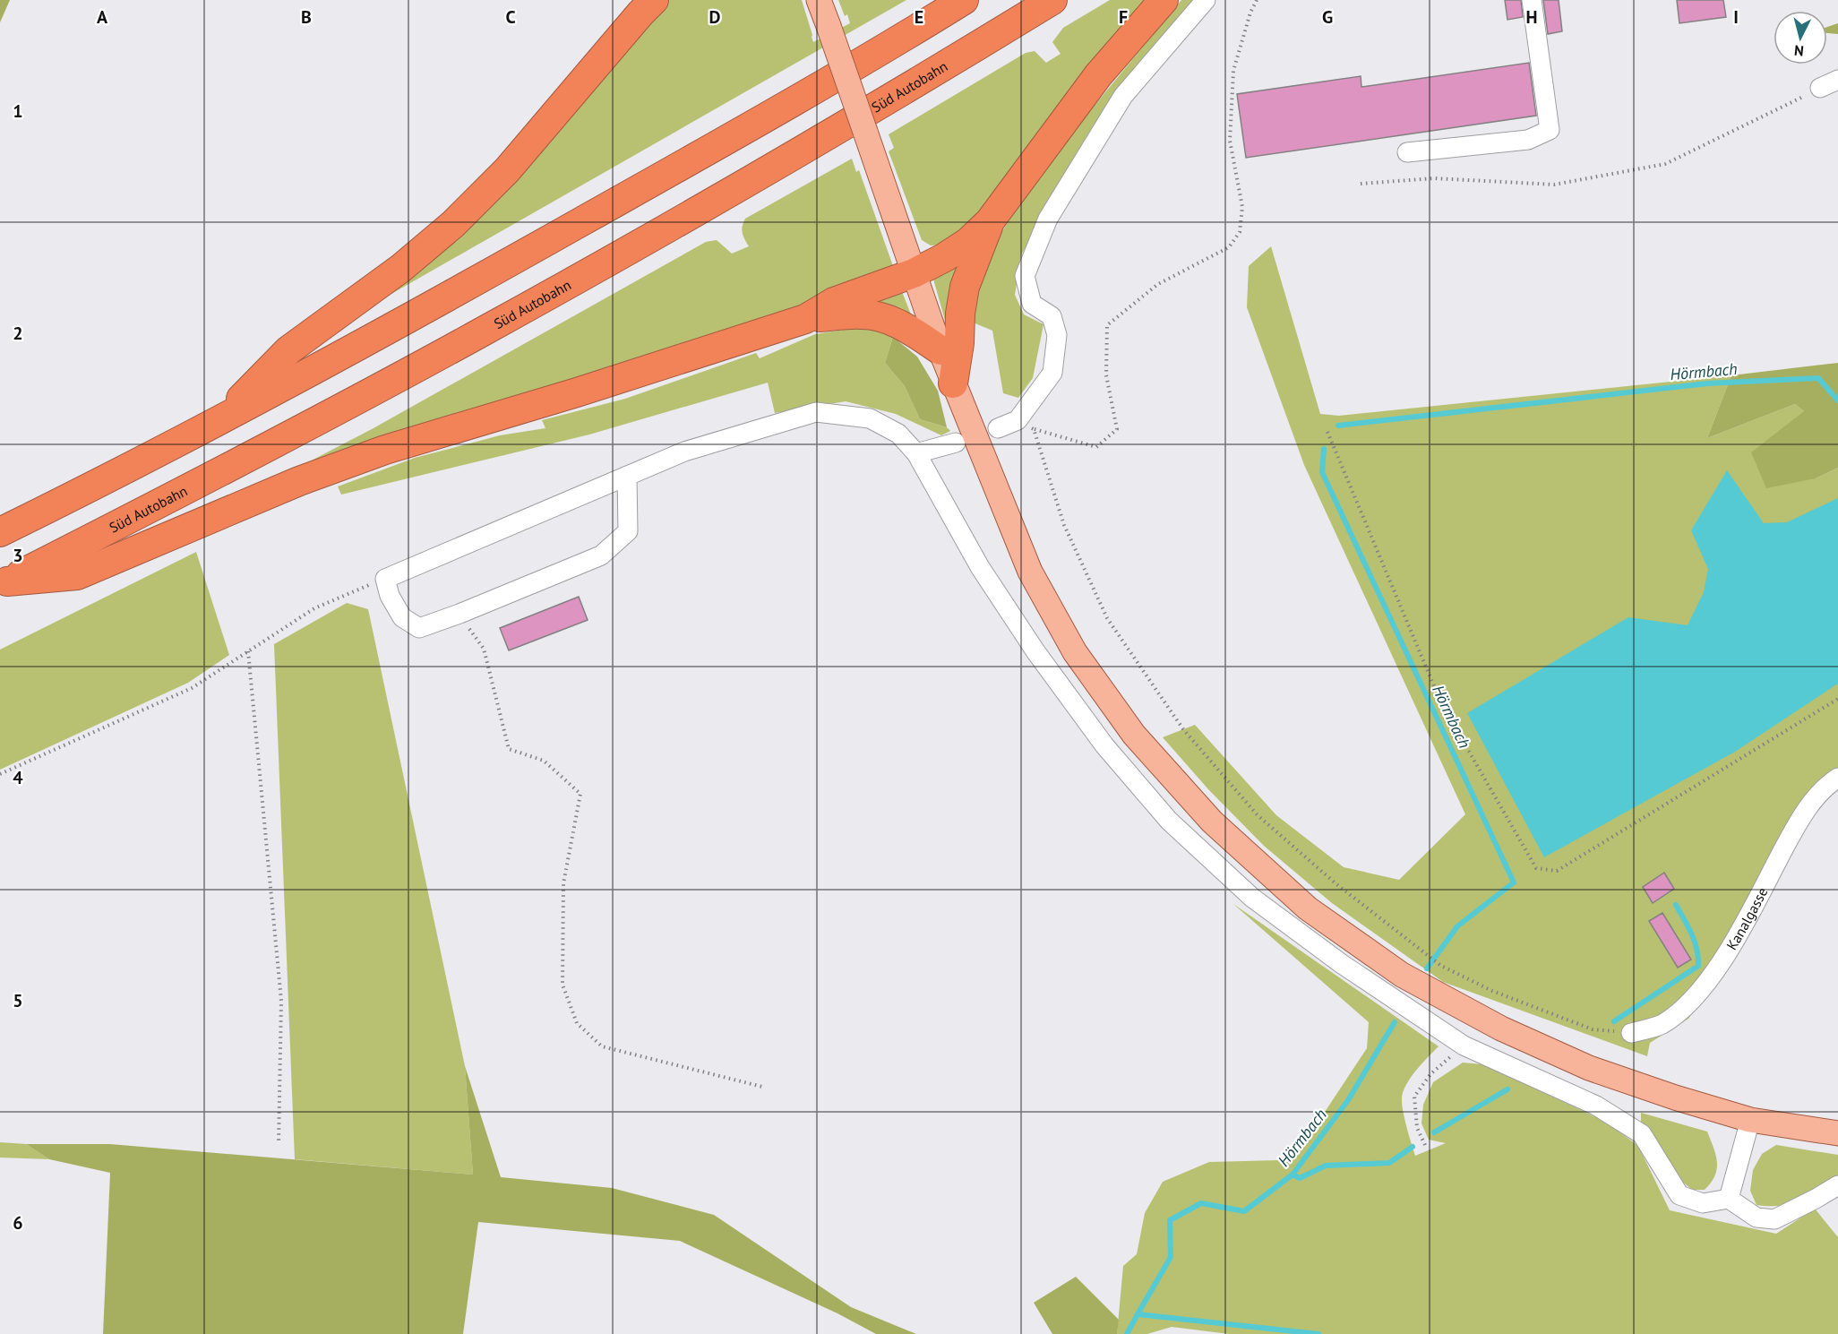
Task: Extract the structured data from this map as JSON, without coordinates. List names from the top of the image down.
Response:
{
  "streets": {
    "highway": ["Süd Autobahn"],
    "street": ["Kanalgasse"]
  },
  "water": ["Hörmbach"],
  "north": "bottom",
  "grid": {
    "columns": [
      "A",
      "B",
      "C",
      "D",
      "E",
      "F",
      "G",
      "H",
      "I"
    ],
    "rows": [
      "1",
      "2",
      "3",
      "4",
      "5",
      "6"
    ]
  }
}
